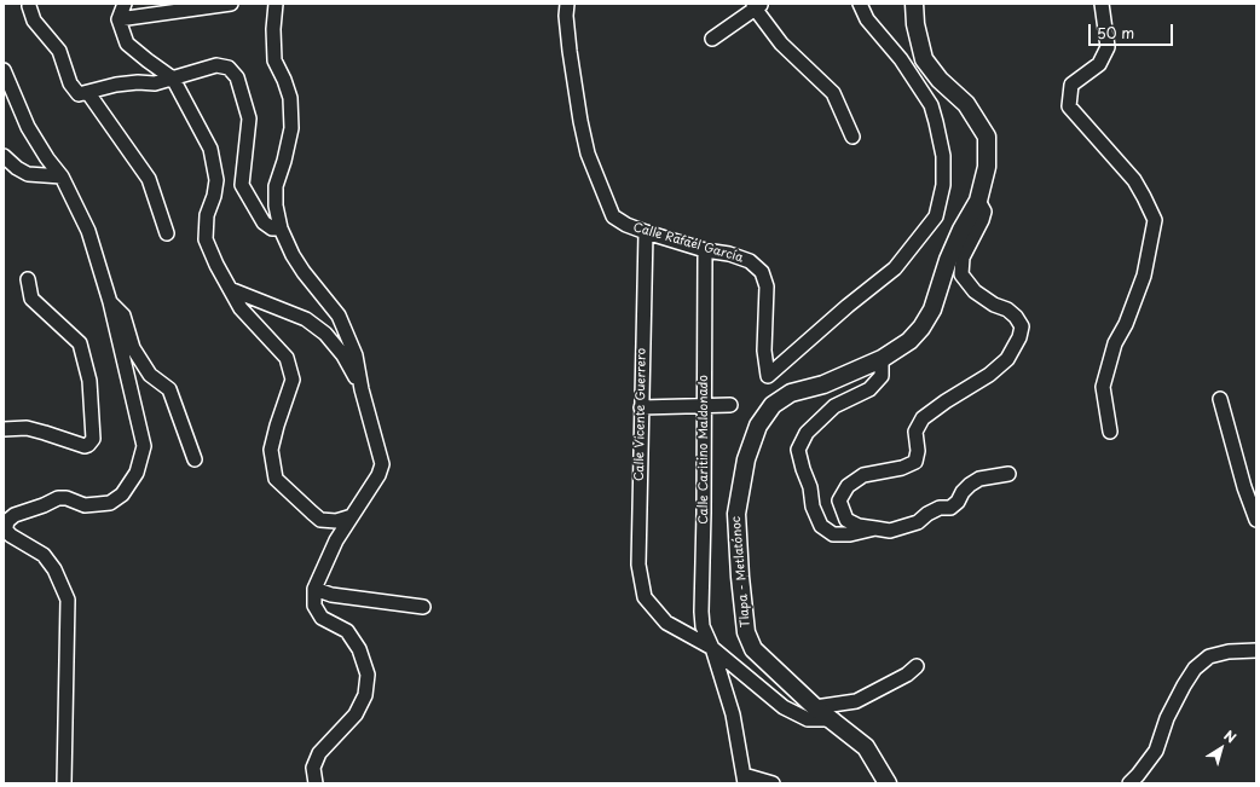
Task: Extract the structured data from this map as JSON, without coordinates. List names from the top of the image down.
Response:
{
  "streets": {
    "main road": ["Tlapa - Metlatónoc"],
    "street": ["Calle Rafaél García", "Calle Vicente Guerrero", "Calle Caritino Maldonado"]
  },
  "crossings": [
    ["Calle Rafaél García", "Calle Vicente Guerrero"],
    ["Calle Rafaél García", "Calle Caritino Maldonado"],
    ["Calle Vicente Guerrero", "Calle Caritino Maldonado"]
  ],
  "scale_bar": "50 m",
  "north": "top right"
}
